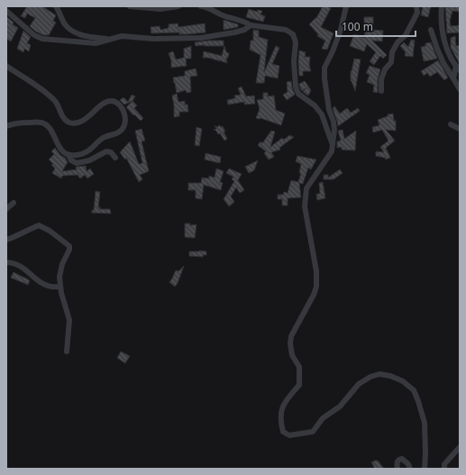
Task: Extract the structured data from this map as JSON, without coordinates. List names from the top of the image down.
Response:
{
  "scale_bar": "100 m"
}
